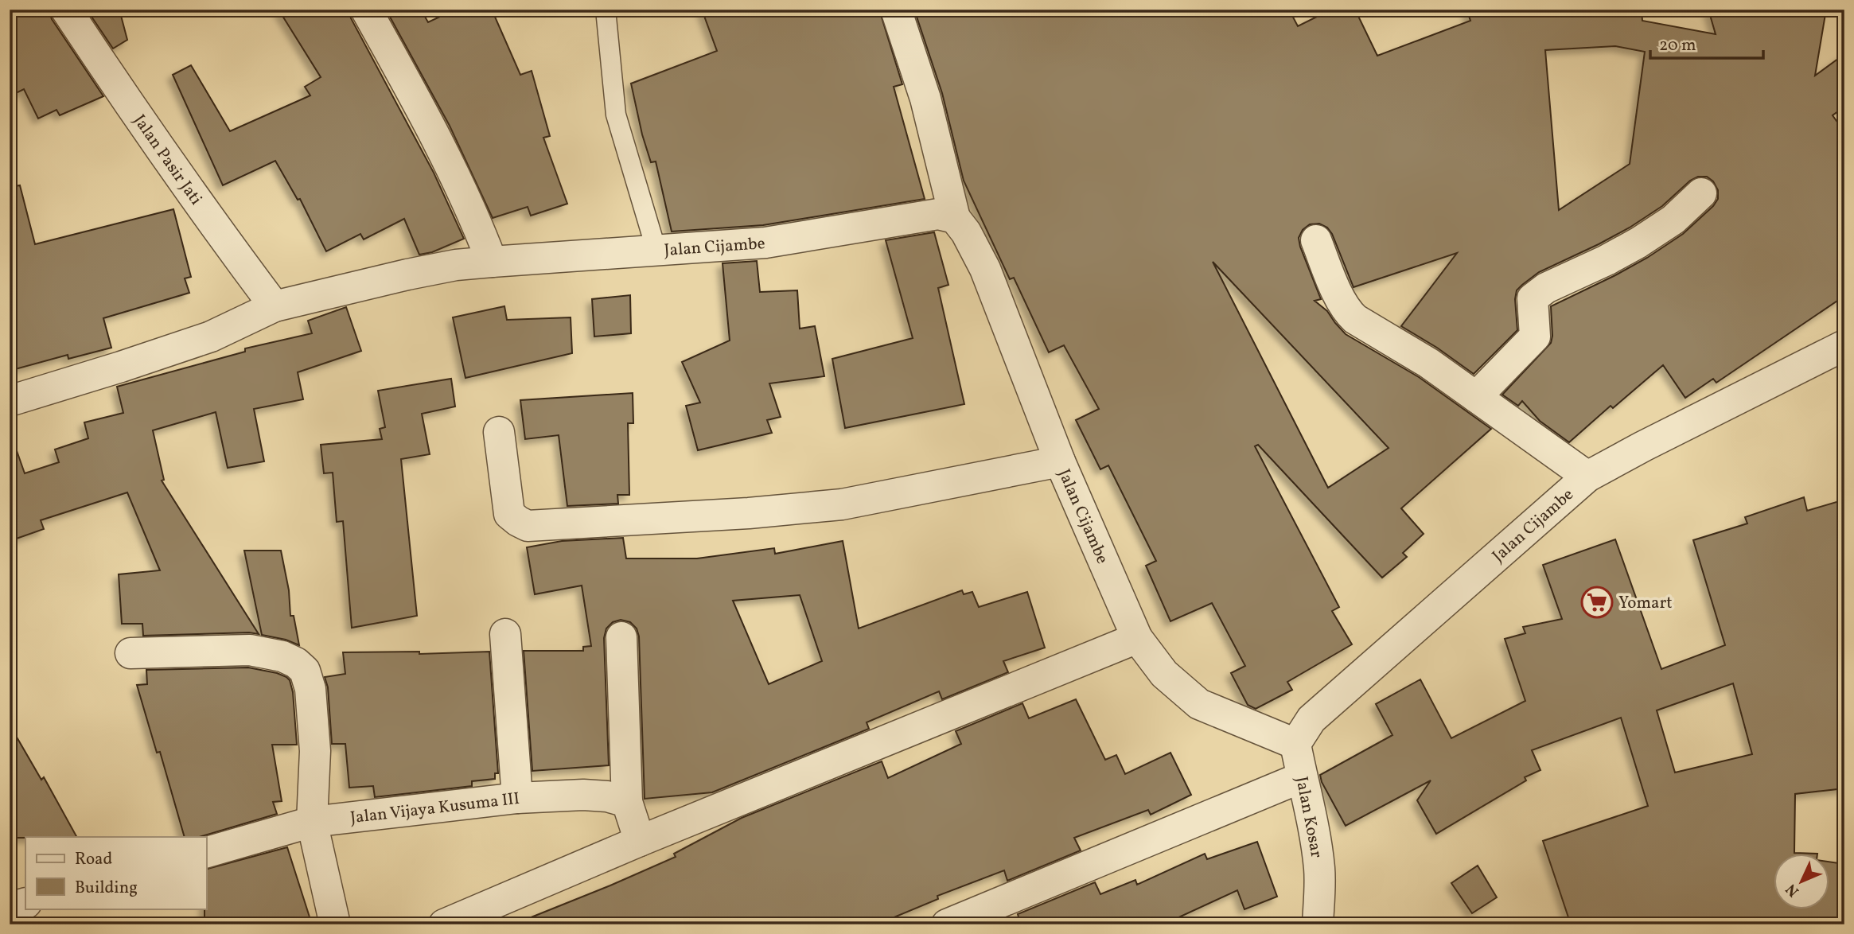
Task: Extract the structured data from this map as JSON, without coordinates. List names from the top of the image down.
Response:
{
  "streets": {
    "street": [
      "Jalan Pasir Jati",
      "Jalan Cijambe",
      "Jalan Vijaya Kusuma III",
      "Jalan Kosar"
    ]
  },
  "crossings": [
    ["Jalan Pasir Jati", "Jalan Cijambe"],
    ["Jalan Cijambe", "Jalan Kosar"]
  ],
  "places": {
    "supermarket": ["Yomart"]
  },
  "legend": ["Road", "Building"],
  "scale_bar": "20 m",
  "north": "bottom left"
}
